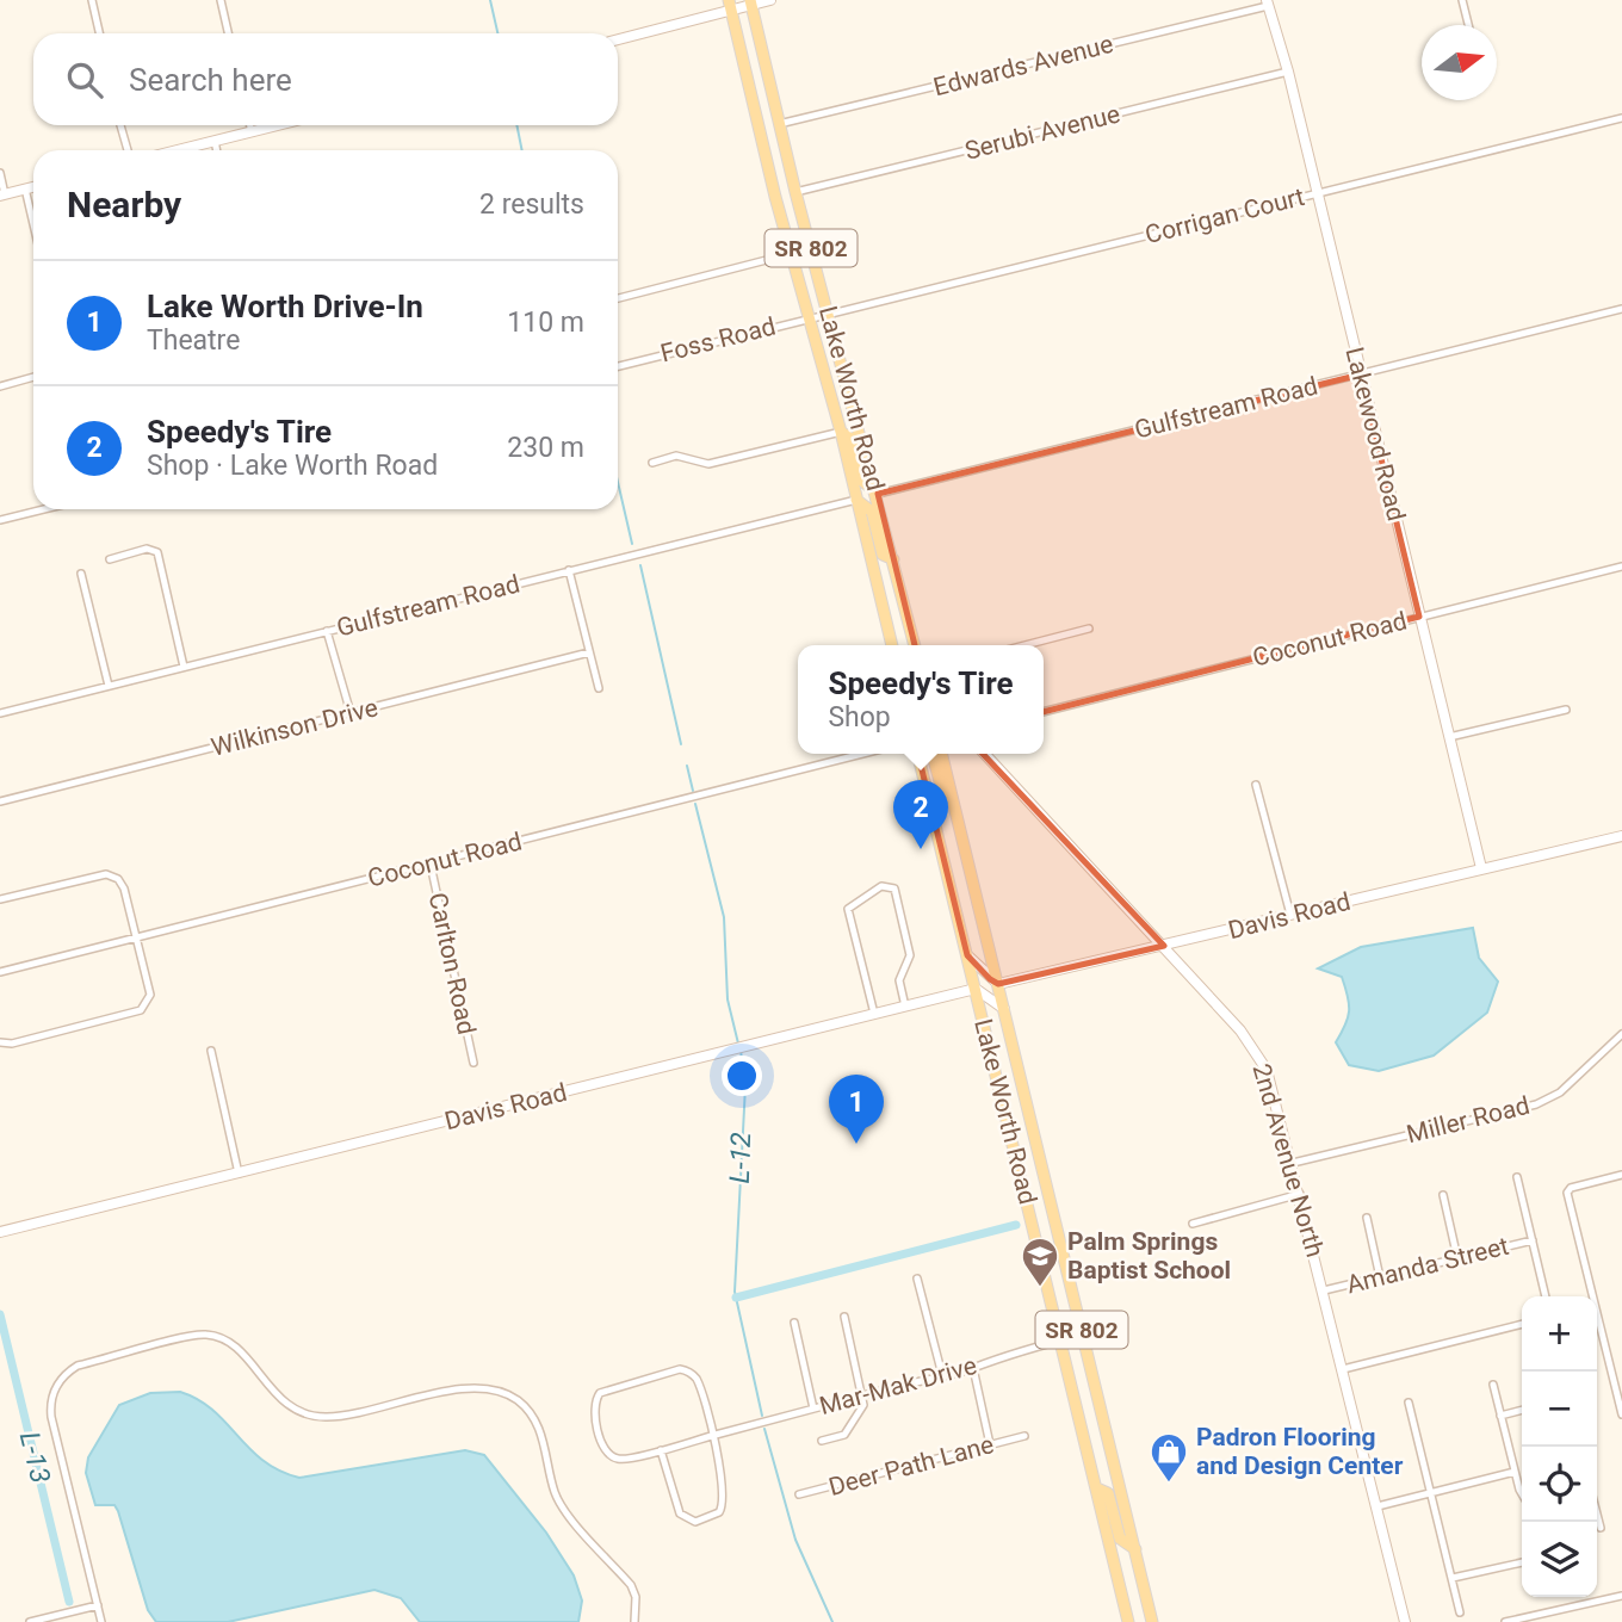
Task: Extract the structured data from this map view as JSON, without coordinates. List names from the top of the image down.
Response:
{
  "streets": {
    "main road": ["SR 802", "Lake Worth Road"],
    "street": [
      "Edwards Avenue",
      "Serubi Avenue",
      "Corrigan Court",
      "Foss Road",
      "Gulfstream Road",
      "Lakewood Road",
      "Coconut Road",
      "Wilkinson Drive",
      "Davis Road",
      "Carlton Road",
      "Miller Road",
      "2nd Avenue North",
      "Amanda Street",
      "Mar-Mak Drive",
      "Deer Path Lane"
    ]
  },
  "crossings": [
    ["Edwards Avenue", "Lake Worth Road"],
    ["Edwards Avenue", "Lakewood Road"],
    ["Serubi Avenue", "Lake Worth Road"],
    ["Serubi Avenue", "Lakewood Road"],
    ["Corrigan Court", "Foss Road"],
    ["Corrigan Court", "Lake Worth Road"],
    ["Corrigan Court", "Lakewood Road"],
    ["Foss Road", "Lake Worth Road"],
    ["Lake Worth Road", "Gulfstream Road"],
    ["Lake Worth Road", "Davis Road"],
    ["Lake Worth Road", "Mar-Mak Drive"],
    ["Gulfstream Road", "Lakewood Road"],
    ["Lakewood Road", "Coconut Road"],
    ["Lakewood Road", "Davis Road"],
    ["Coconut Road", "Carlton Road"],
    ["Davis Road", "2nd Avenue North"],
    ["Miller Road", "2nd Avenue North"],
    ["2nd Avenue North", "Amanda Street"]
  ],
  "water": ["L-12", "L-13"],
  "places": {
    "school or university": ["Palm Springs Baptist School"],
    "shop": ["Padron Flooring and Design Center"]
  },
  "north": "right",
  "page": {
    "search": "Search here",
    "heading": ["Nearby", "2 results"],
    "list": [
      {
        "mark": "1",
        "name": "Lake Worth Drive-In",
        "note": "Theatre",
        "value": "110 m"
      },
      {
        "mark": "2",
        "name": "Speedy's Tire",
        "note": "Shop · Lake Worth Road",
        "value": "230 m"
      }
    ],
    "popup": ["Speedy's Tire", "Shop"],
    "pins": ["2", "1"],
    "map_buttons": ["+", "−"]
  }
}
